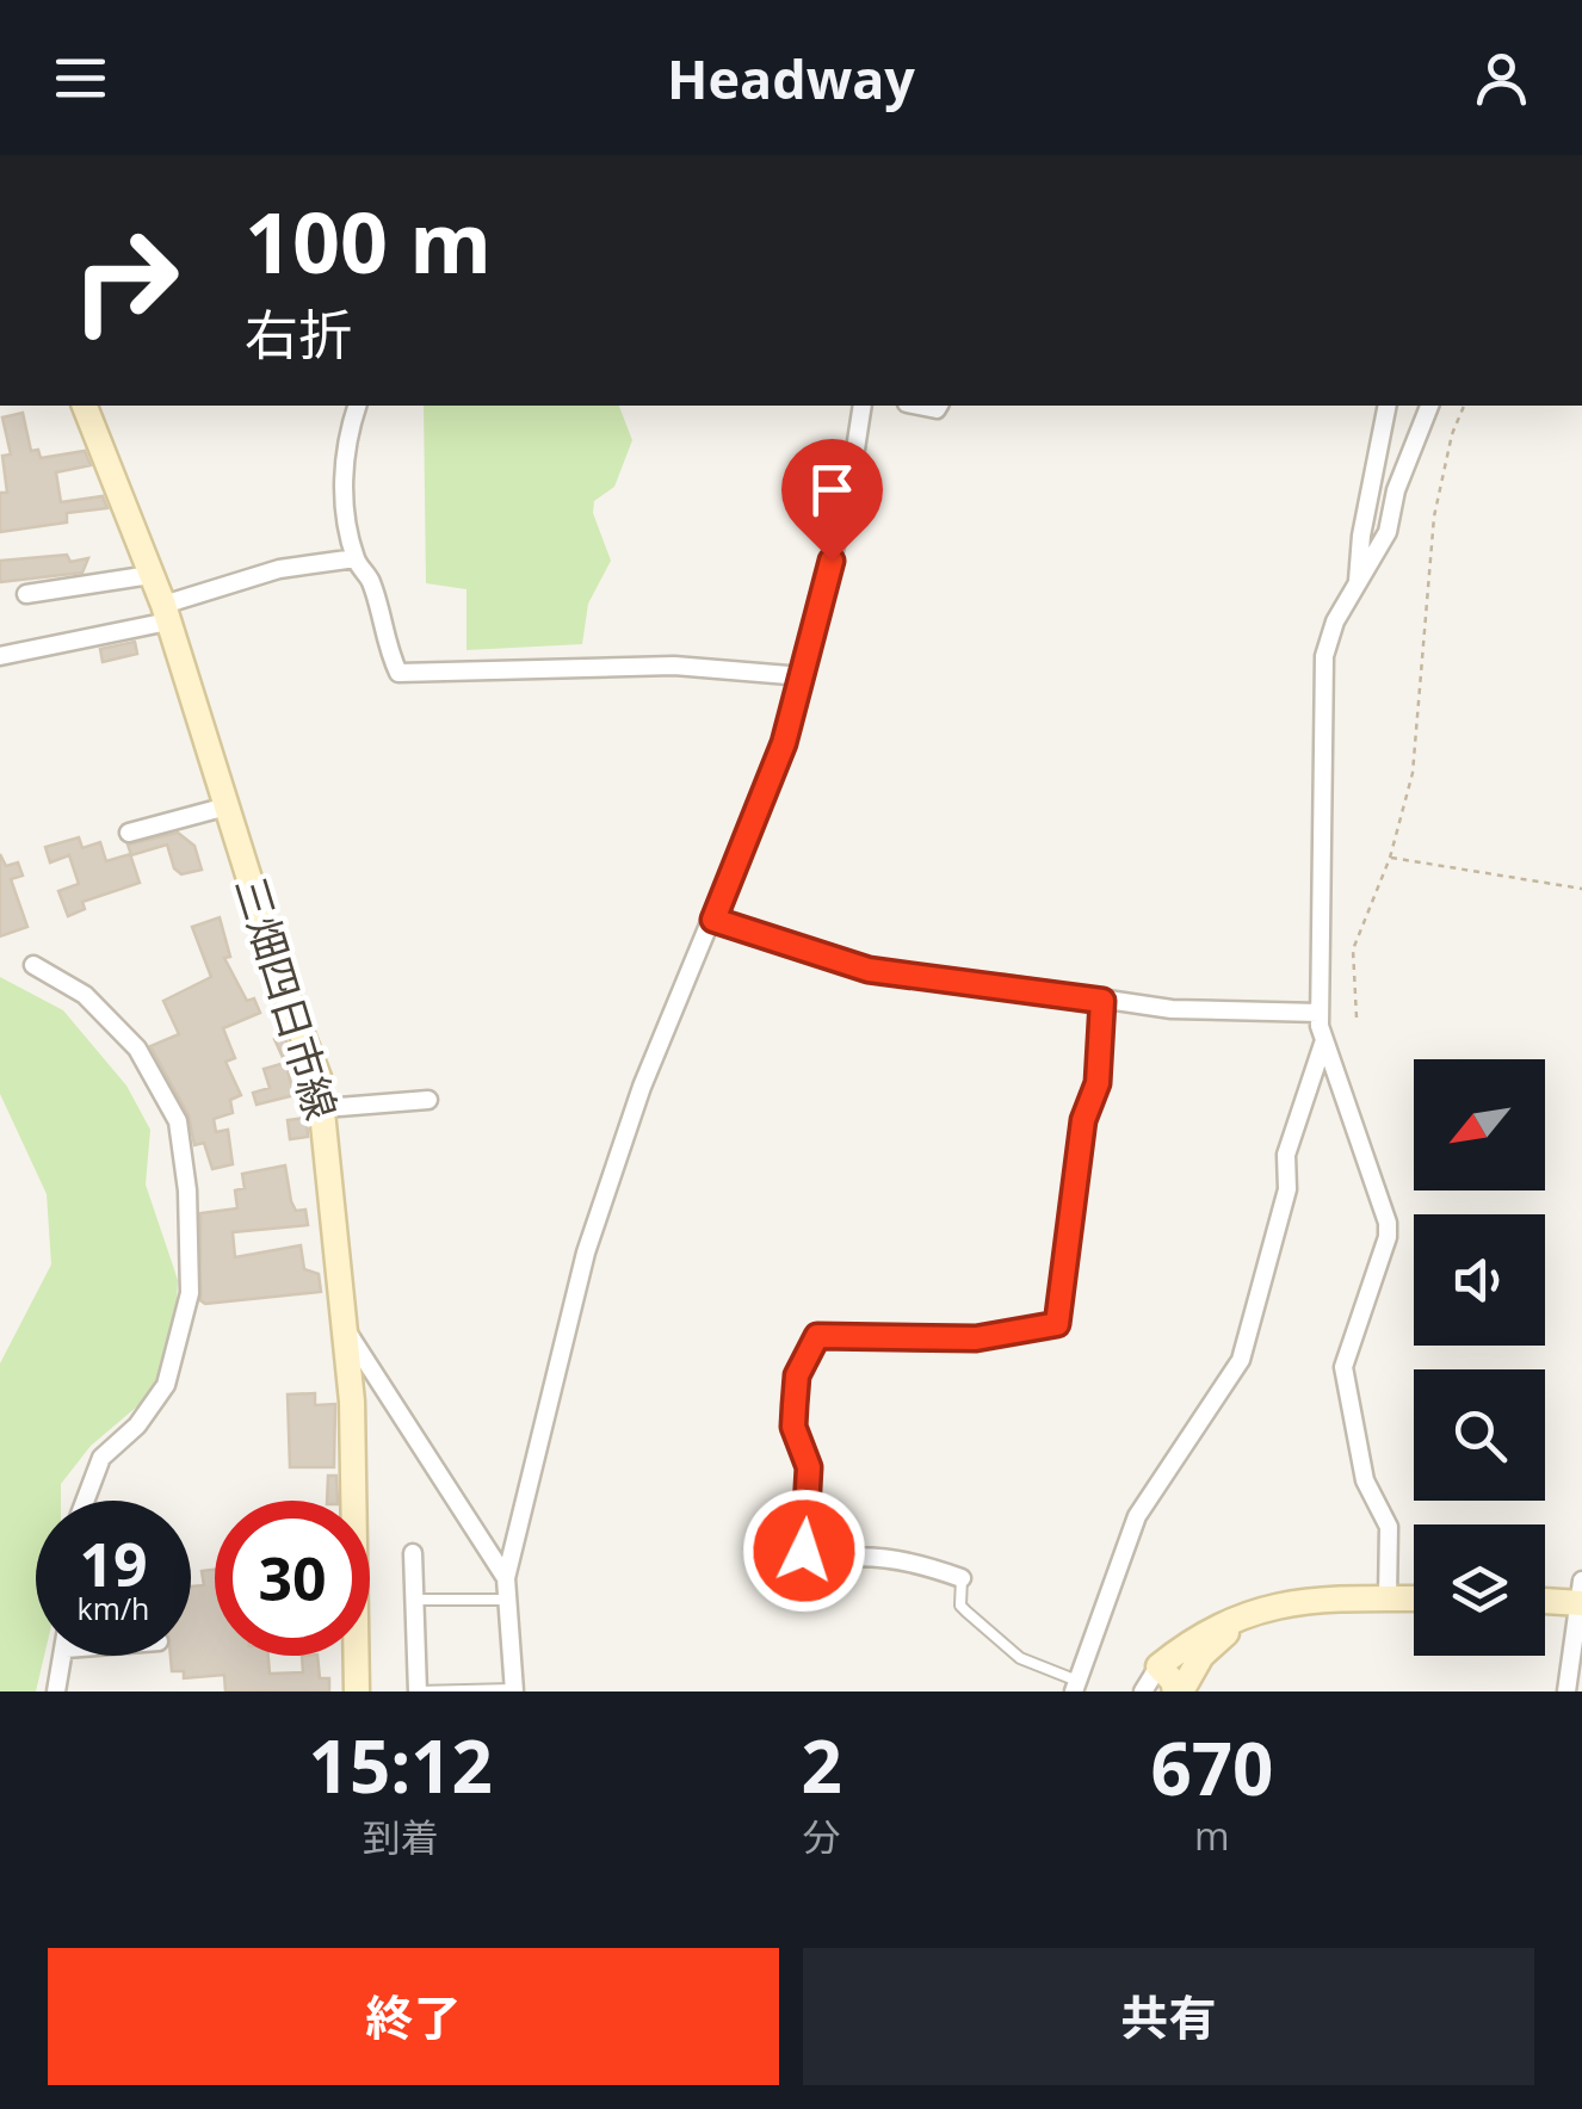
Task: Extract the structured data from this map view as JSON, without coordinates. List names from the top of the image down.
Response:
{
  "streets": {
    "main road": ["三畑四日市線"]
  },
  "north": "bottom left",
  "page": {
    "header": "Headway",
    "turn": ["100 m", "右折"],
    "speed": "19 km/h",
    "limit": "30",
    "eta": [
      "15:12",
      "到着",
      "2",
      "分",
      "670",
      "m"
    ],
    "buttons": ["終了", "共有"]
  }
}
